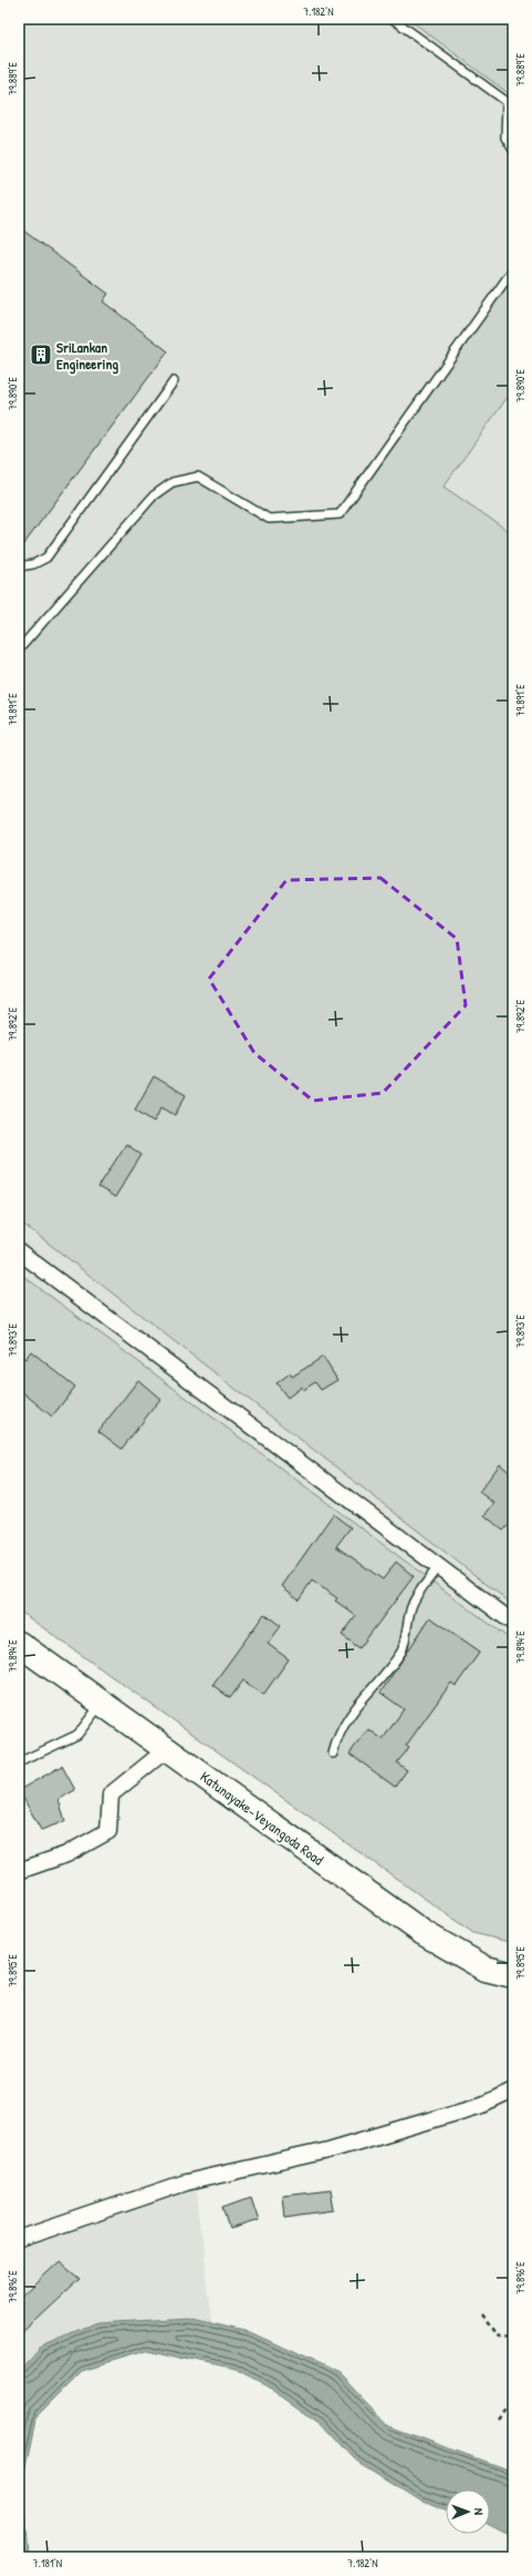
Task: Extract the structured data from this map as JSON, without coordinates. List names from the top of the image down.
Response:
{
  "streets": {
    "main road": ["Katunayake-Veyangoda Road"]
  },
  "places": {
    "building": ["SriLankan Engineering"]
  },
  "north": "right",
  "coordinates": [
    "7.182°N",
    "79.889°E",
    "79.890°E",
    "79.891°E",
    "79.892°E",
    "79.893°E",
    "79.894°E",
    "79.895°E",
    "79.896°E",
    "7.181°N"
  ]
}
